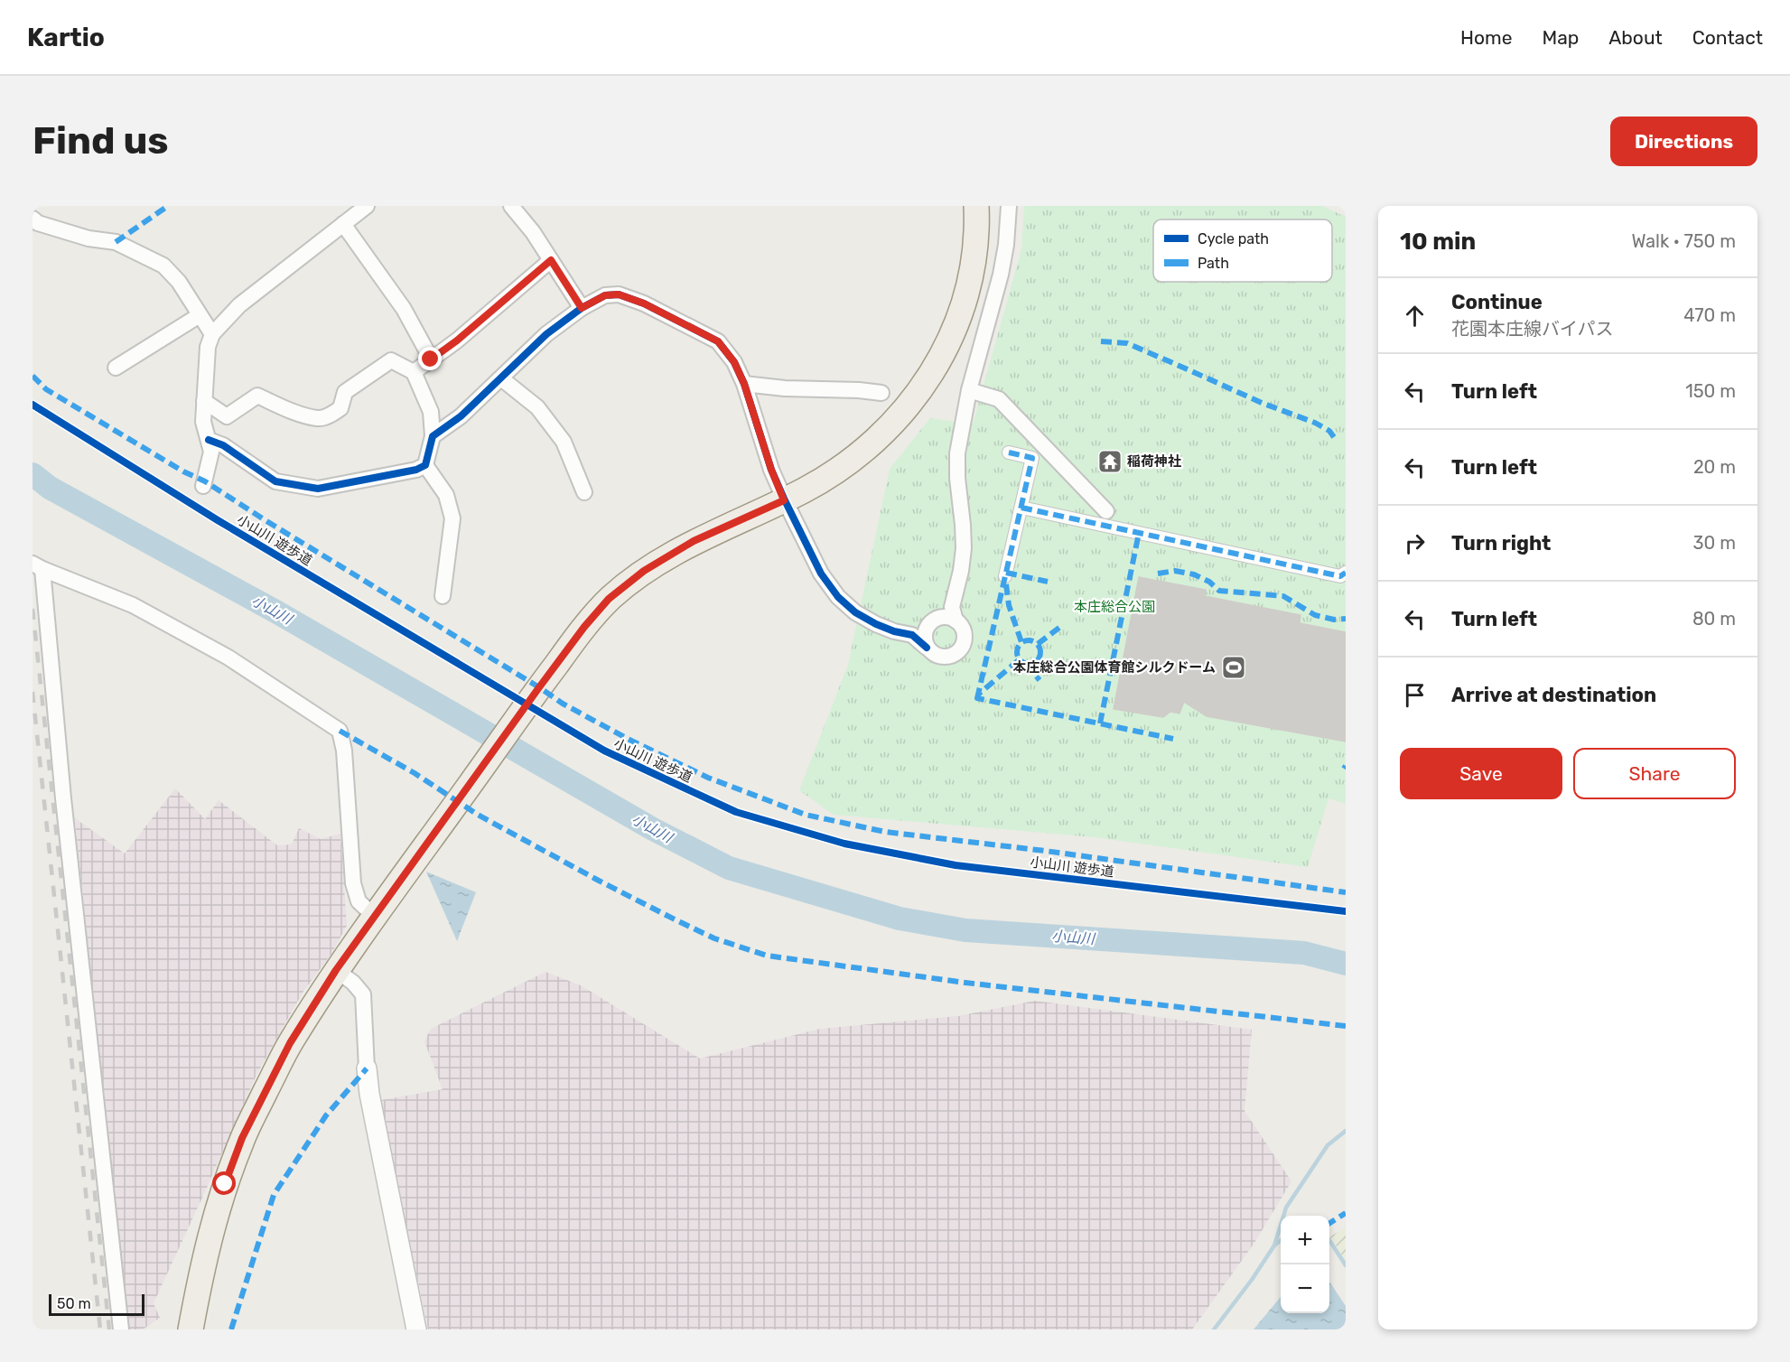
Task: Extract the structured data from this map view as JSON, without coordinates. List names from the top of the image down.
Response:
{
  "streets": {
    "cycle path": ["小山川 遊歩道"]
  },
  "water": ["小山川"],
  "parks": ["本庄総合公園"],
  "places": {
    "temple": ["稲荷神社"],
    "sports": ["本庄総合公園体育館シルクドーム"]
  },
  "legend": ["Cycle path", "Path"],
  "scale_bar": "50 m",
  "page": {
    "header": "Kartio",
    "nav": [
      "Home",
      "Map",
      "About",
      "Contact"
    ],
    "buttons": [
      "Directions",
      ["Save", "Share"]
    ],
    "title": "Find us",
    "heading": ["10 min", "Walk · 750 m"],
    "list": [
      ["Continue", "花園本庄線バイパス", "470 m"],
      ["Turn left", "150 m"],
      ["Turn left", "20 m"],
      ["Turn right", "30 m"],
      ["Turn left", "80 m"],
      "Arrive at destination"
    ],
    "map_buttons": ["+", "−"],
    "scale": "50 m"
  }
}
